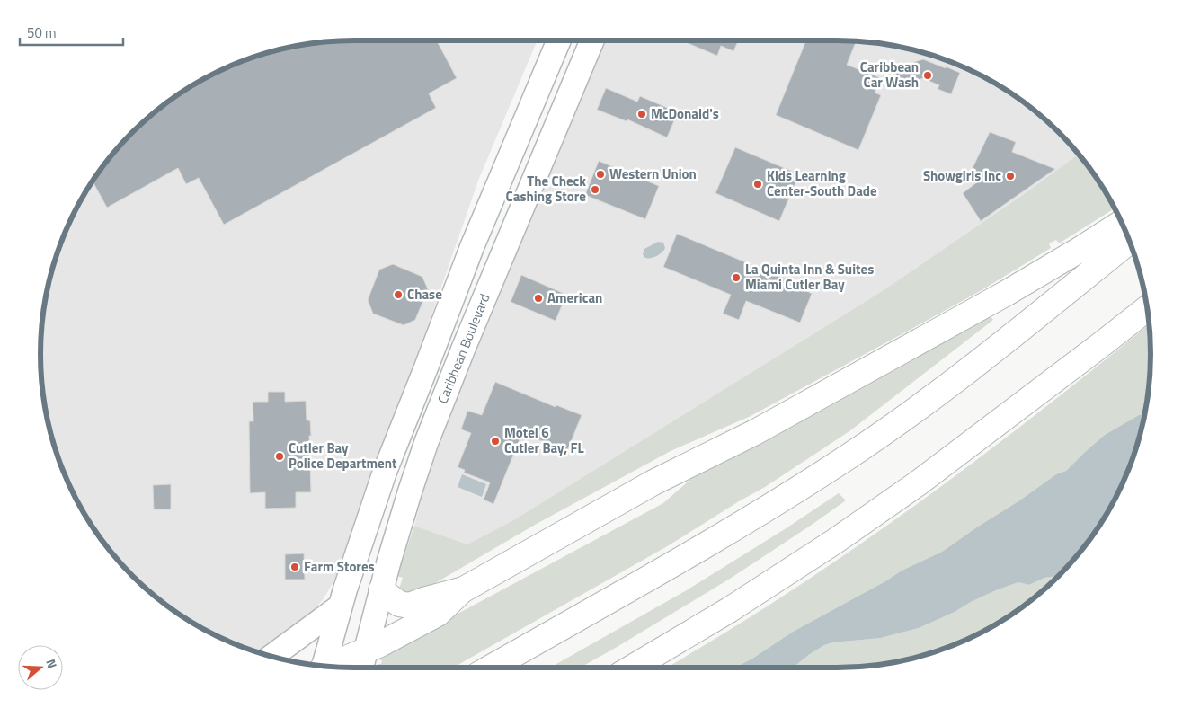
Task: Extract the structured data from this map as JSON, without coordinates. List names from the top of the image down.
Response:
{
  "streets": {
    "main road": ["Caribbean Boulevard"]
  },
  "places": [
    "Caribbean Car Wash",
    "McDonald's",
    "Western Union",
    "Showgirls Inc",
    "Kids Learning Center-South Dade",
    "The Check Cashing Store",
    "La Quinta Inn & Suites Miami Cutler Bay",
    "Chase",
    "American",
    "Motel 6 Cutler Bay, FL",
    "Cutler Bay Police Department",
    "Farm Stores"
  ],
  "scale_bar": "50 m",
  "north": "right"
}
